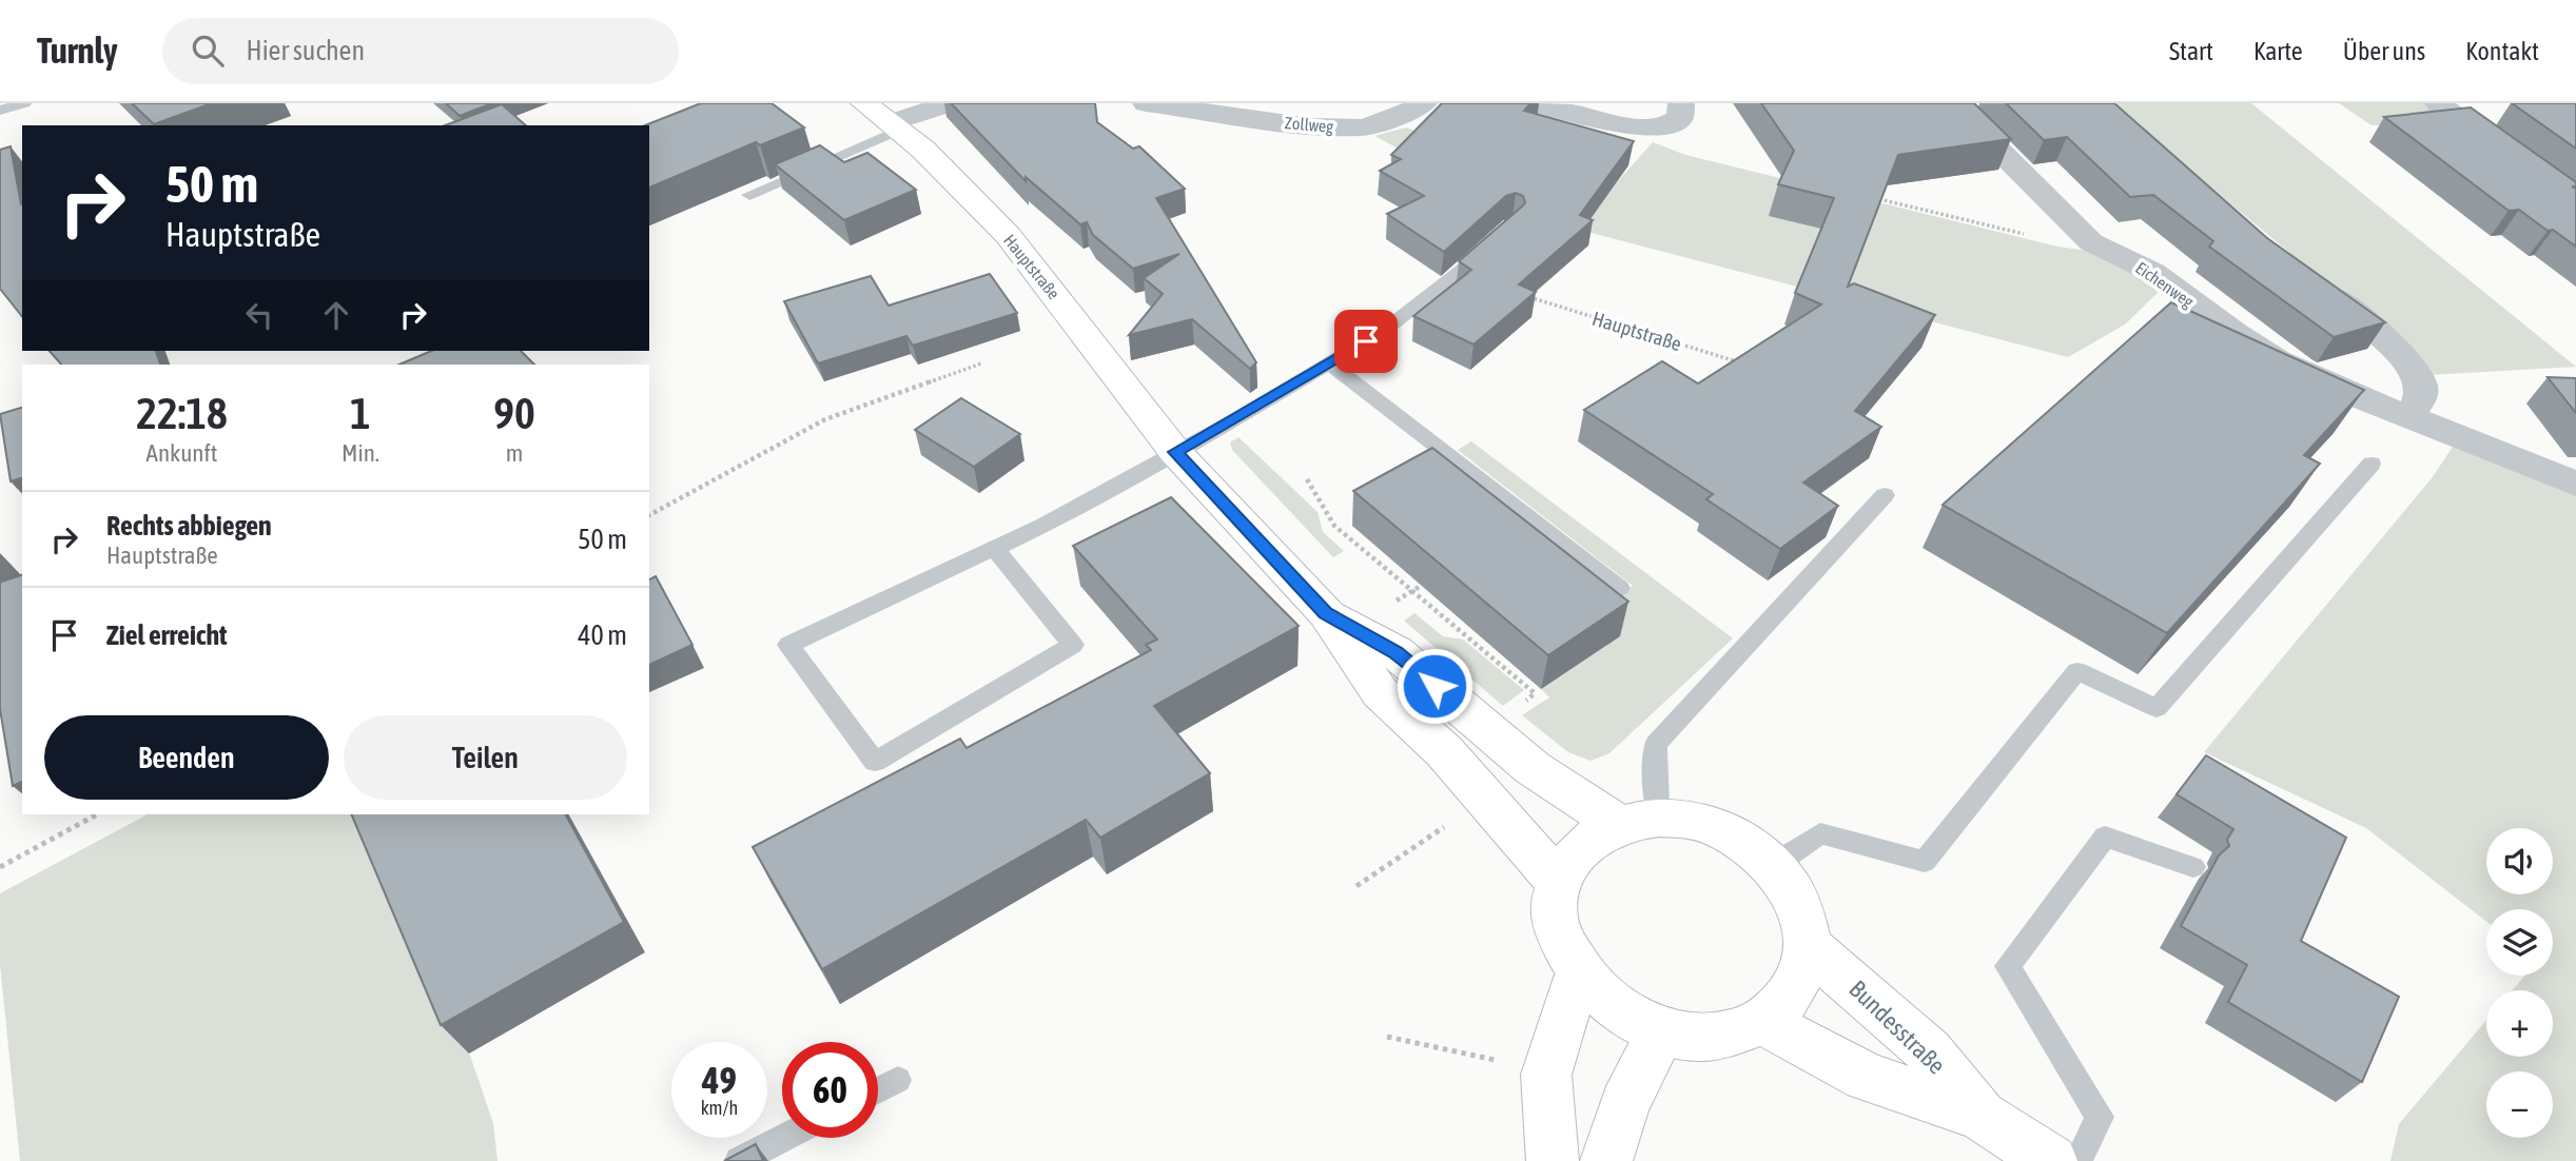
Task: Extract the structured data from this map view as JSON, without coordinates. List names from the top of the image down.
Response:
{
  "streets": {
    "main road": ["Hauptstraße", "Bundesstraße"],
    "street": ["Zollweg", "Eichenweg"]
  },
  "crossings": [
    ["Hauptstraße", "Bundesstraße"]
  ],
  "page": {
    "header": "Turnly",
    "search": "Hier suchen",
    "nav": [
      "Start",
      "Karte",
      "Über uns",
      "Kontakt"
    ],
    "turn": ["50 m", "Hauptstraße"],
    "eta": [
      "22:18",
      "Ankunft",
      "1",
      "Min.",
      "90",
      "m"
    ],
    "list": [
      {
        "name": "Rechts abbiegen",
        "note": "Hauptstraße",
        "value": "50 m"
      },
      {
        "name": "Ziel erreicht",
        "value": "40 m"
      }
    ],
    "buttons": ["Beenden", "Teilen"],
    "map_buttons": ["+", "−"],
    "speed": "49 km/h",
    "limit": "60"
  }
}
